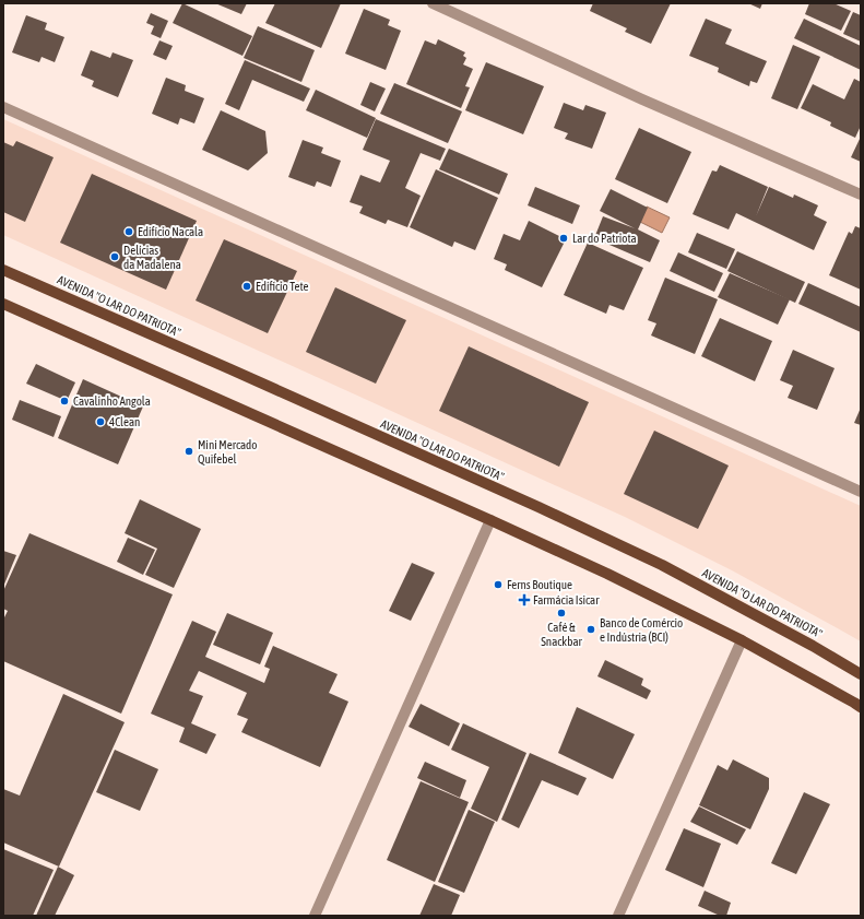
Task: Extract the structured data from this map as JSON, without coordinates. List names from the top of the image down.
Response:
{
  "streets": {
    "main road": ["AVENIDA \"O LAR DO PATRIOTA\""]
  },
  "places": {
    "other": [
      "Edifício Nacala",
      "Lar do Patriota",
      "Delícias da Madalena",
      "Edificio Tete",
      "Cavalinho Angola",
      "4Clean",
      "Mini Mercado Quifebel",
      "Ferns Boutique",
      "Café & Snackbar",
      "Banco de Comércio e Indústria (BCI)"
    ],
    "health": ["Farmácia Isicar"]
  }
}
